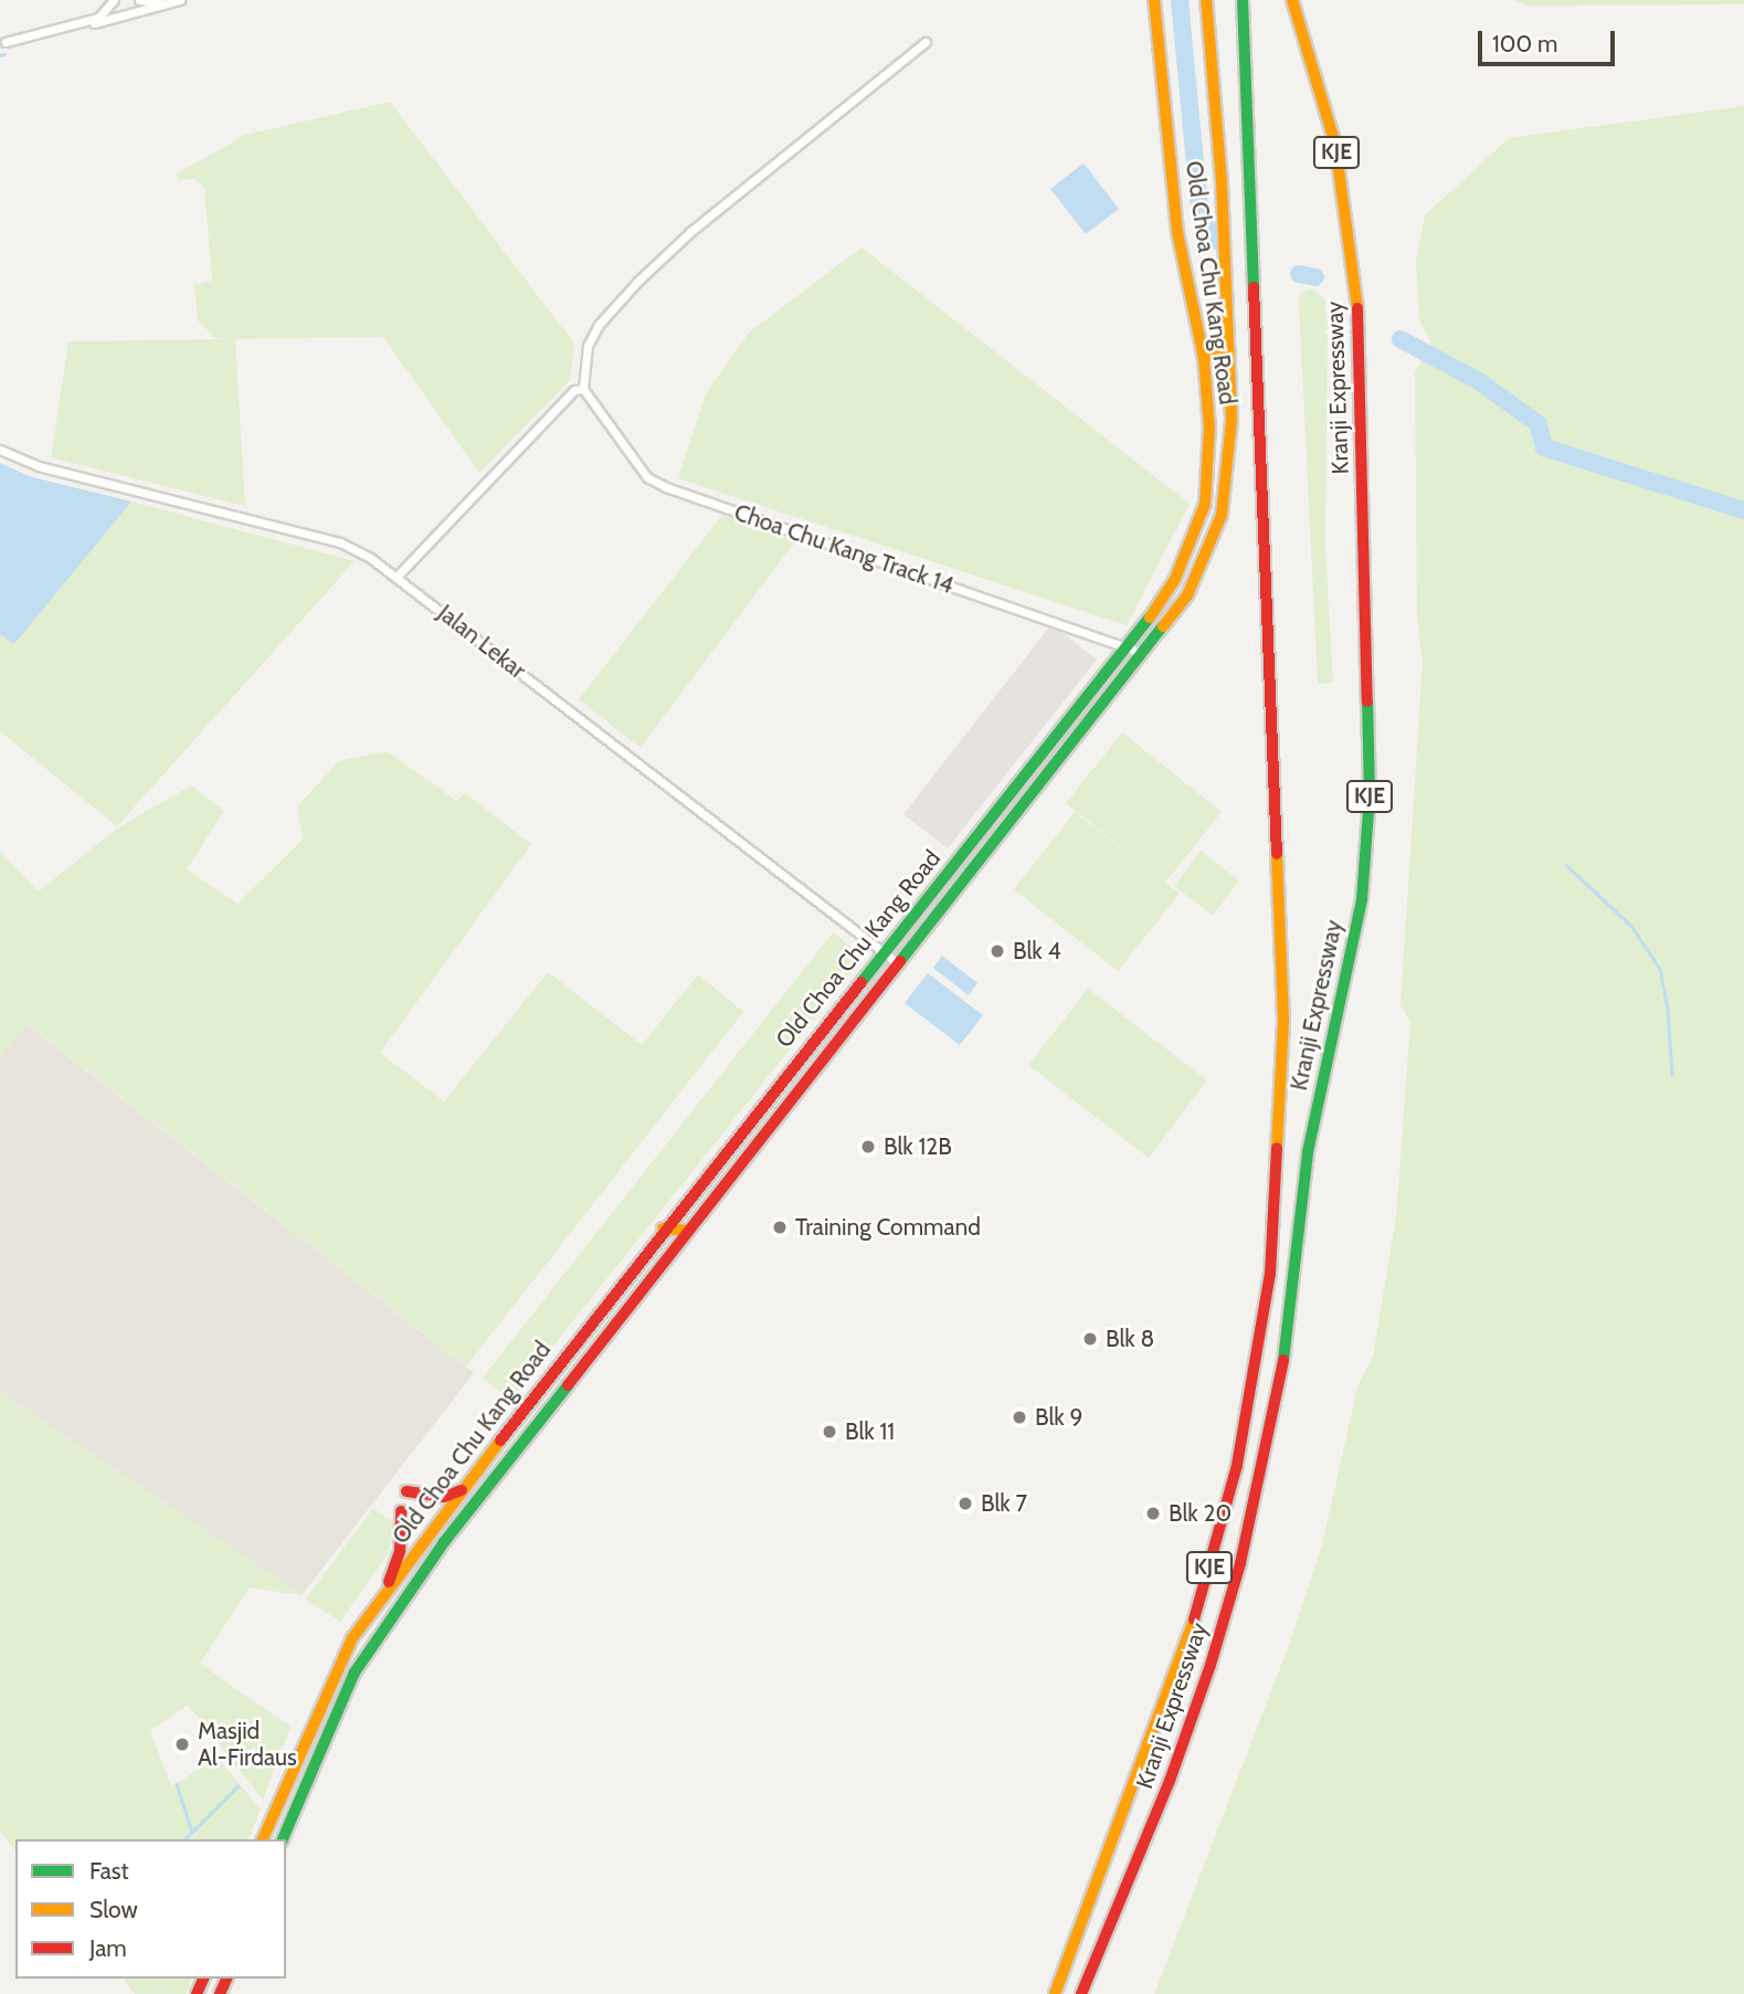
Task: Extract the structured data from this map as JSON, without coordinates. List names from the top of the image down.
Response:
{
  "streets": {
    "main road": ["KJE", "Old Choa Chu Kang Road", "Kranji Expressway"],
    "street": ["Choa Chu Kang Track 14", "Jalan Lekar"]
  },
  "crossings": [
    ["Old Choa Chu Kang Road", "Choa Chu Kang Track 14"],
    ["Old Choa Chu Kang Road", "Jalan Lekar"]
  ],
  "places": [
    "Blk 4",
    "Blk 12B",
    "Training Command",
    "Blk 8",
    "Blk 9",
    "Blk 11",
    "Blk 7",
    "Blk 20",
    "Masjid Al-Firdaus"
  ],
  "legend": ["Fast", "Slow", "Jam"],
  "scale_bar": "100 m"
}
